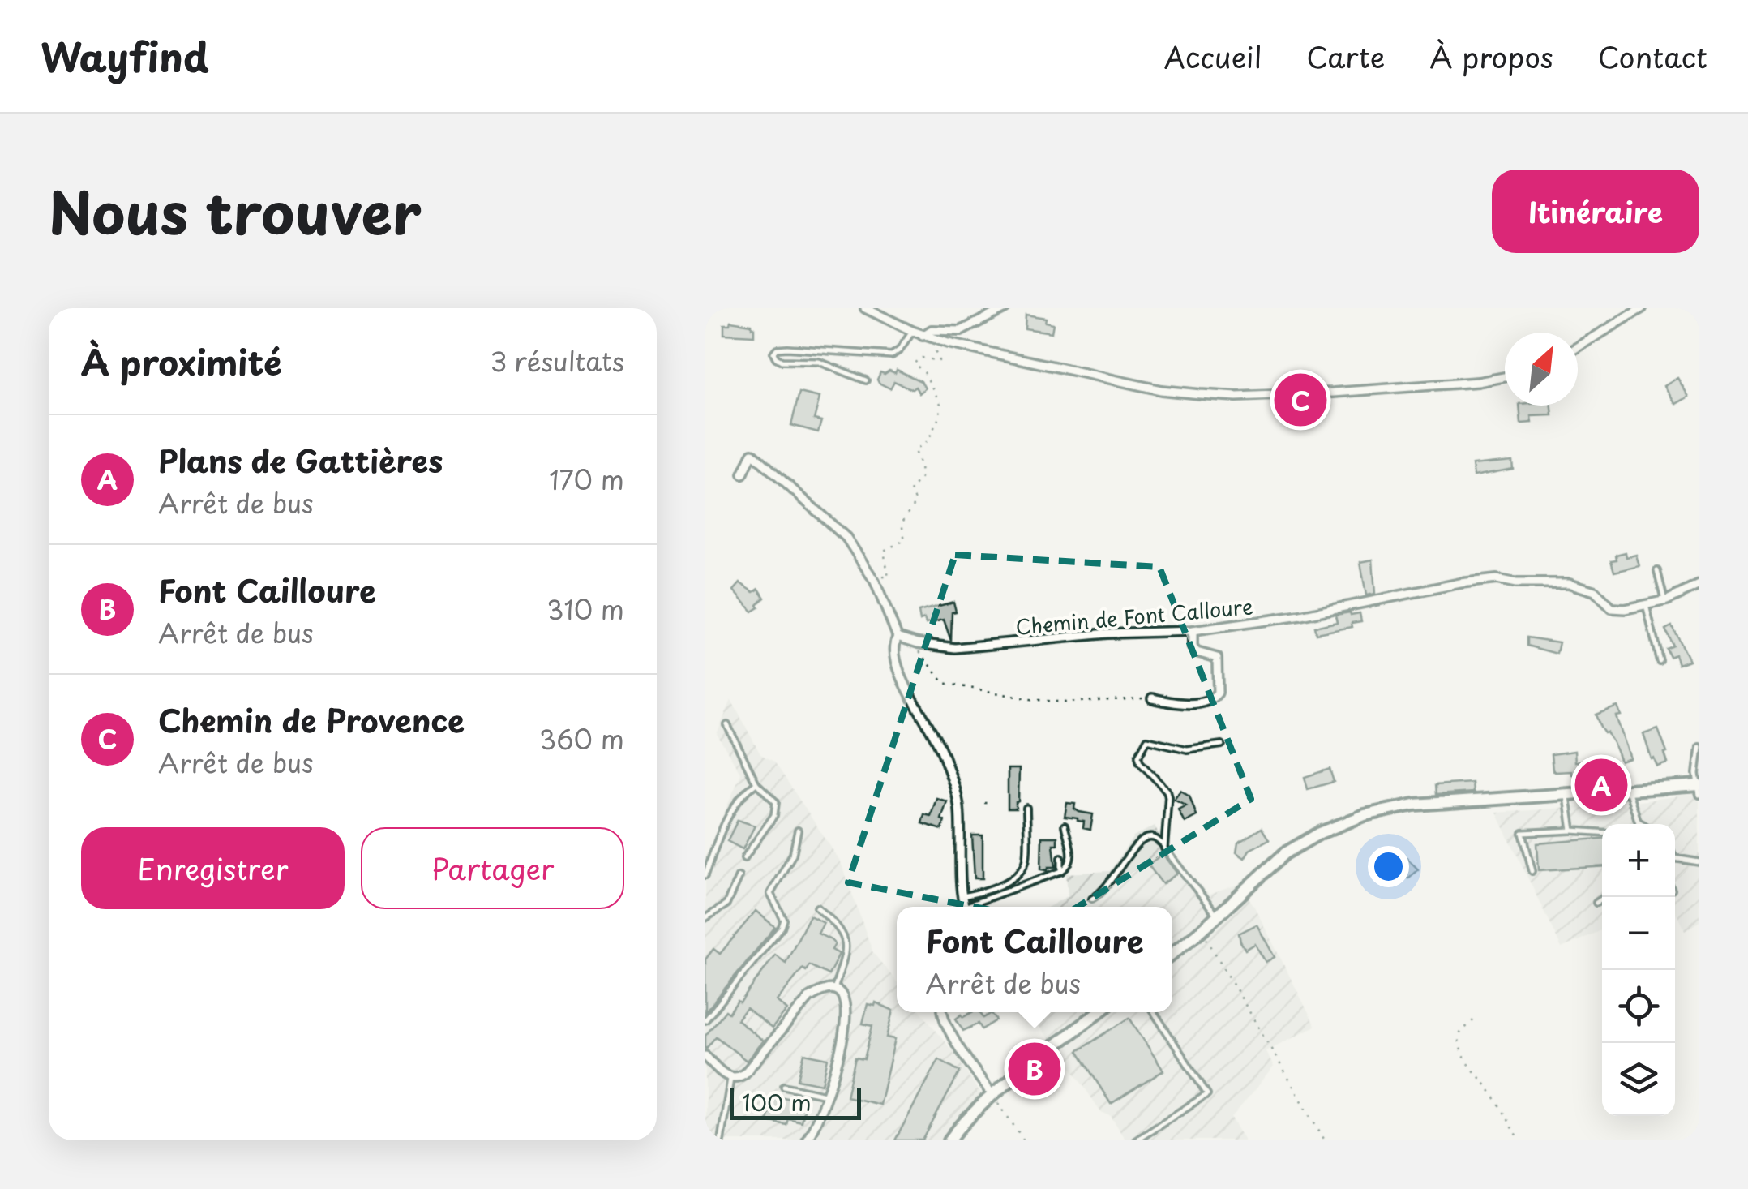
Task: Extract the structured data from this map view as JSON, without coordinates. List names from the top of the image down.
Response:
{
  "streets": {
    "street": ["Chemin de Font Calloure"]
  },
  "scale_bar": "100 m",
  "north": "top right",
  "page": {
    "header": "Wayfind",
    "nav": [
      "Accueil",
      "Carte",
      "À propos",
      "Contact"
    ],
    "title": "Nous trouver",
    "buttons": [
      "Itinéraire",
      ["Enregistrer", "Partager"]
    ],
    "heading": ["À proximité", "3 résultats"],
    "pins": ["C", "A", "B"],
    "list": [
      {
        "mark": "A",
        "name": "Plans de Gattières",
        "note": "Arrêt de bus",
        "value": "170 m"
      },
      {
        "mark": "B",
        "name": "Font Cailloure",
        "note": "Arrêt de bus",
        "value": "310 m"
      },
      {
        "mark": "C",
        "name": "Chemin de Provence",
        "note": "Arrêt de bus",
        "value": "360 m"
      }
    ],
    "map_buttons": ["+", "−"],
    "popup": ["Font Cailloure", "Arrêt de bus"],
    "scale": "100 m"
  }
}
